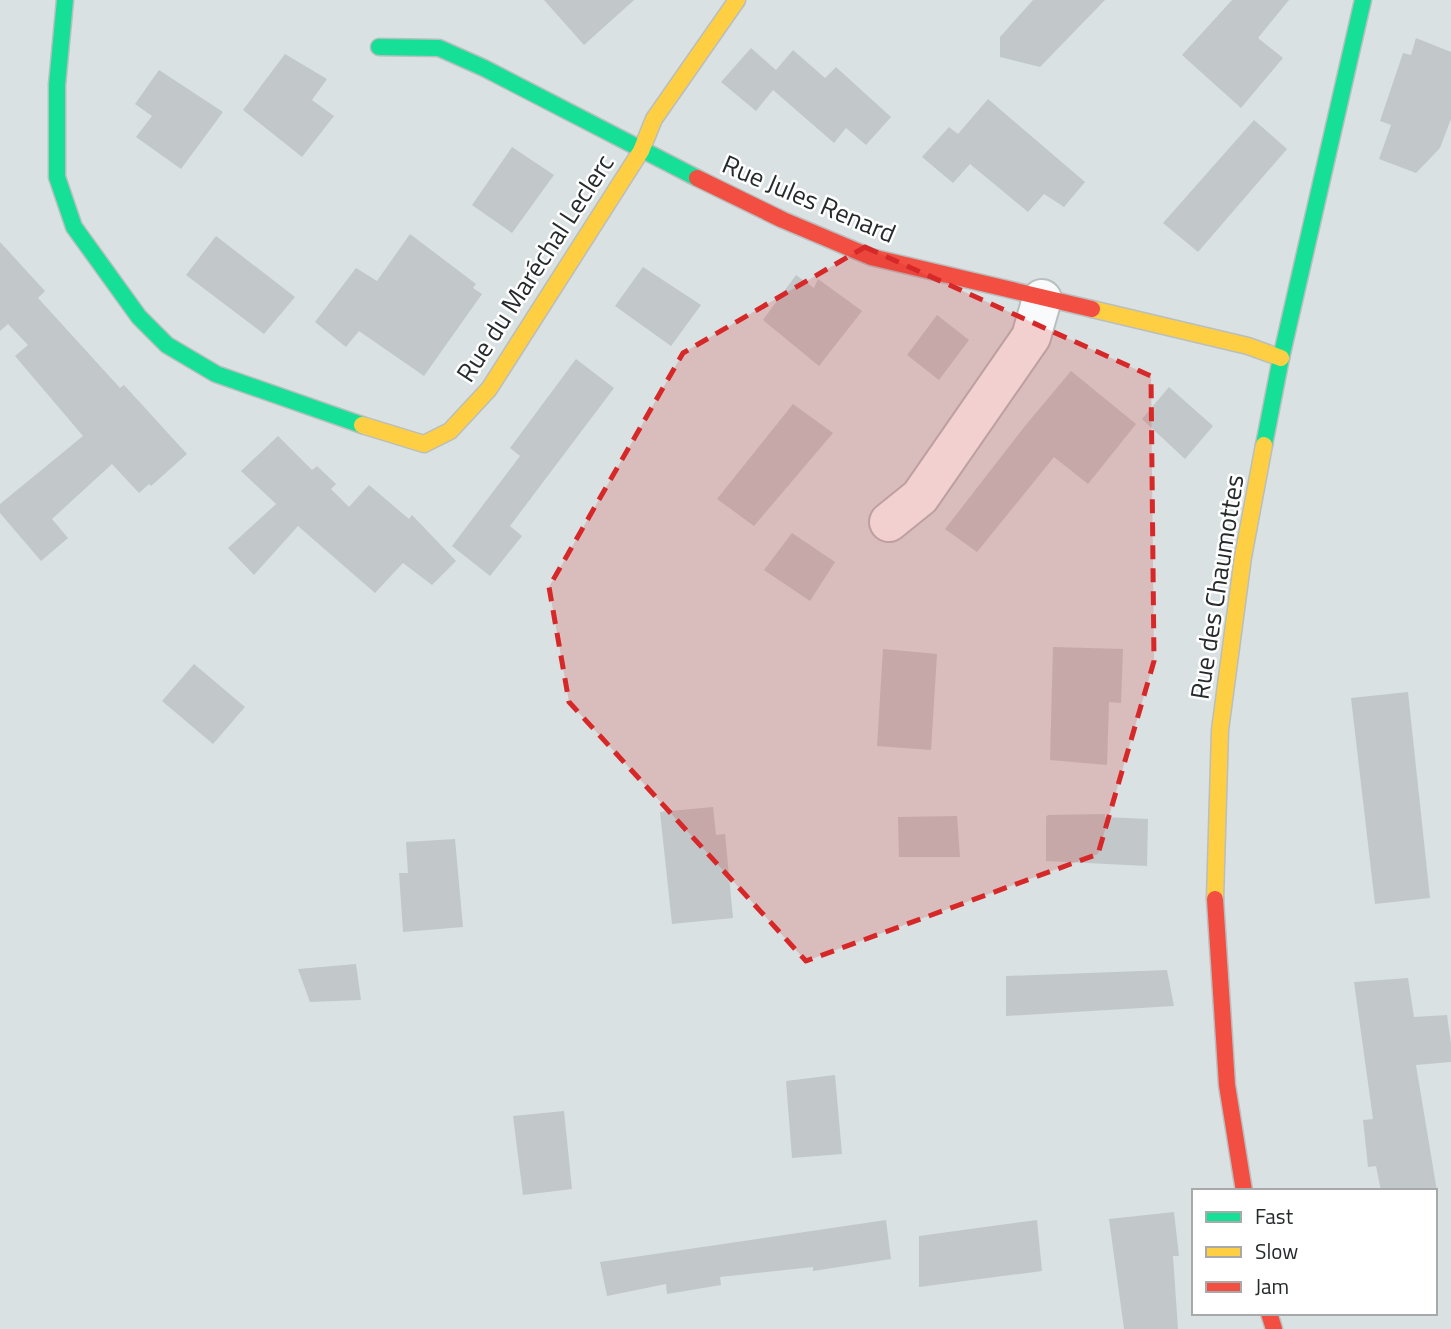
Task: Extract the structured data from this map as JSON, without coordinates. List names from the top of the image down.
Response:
{
  "streets": {
    "street": ["Rue Jules Renard", "Rue du Maréchal Leclerc", "Rue des Chaumottes"]
  },
  "crossings": [
    ["Rue Jules Renard", "Rue du Maréchal Leclerc"],
    ["Rue Jules Renard", "Rue des Chaumottes"]
  ],
  "legend": ["Fast", "Slow", "Jam"]
}
